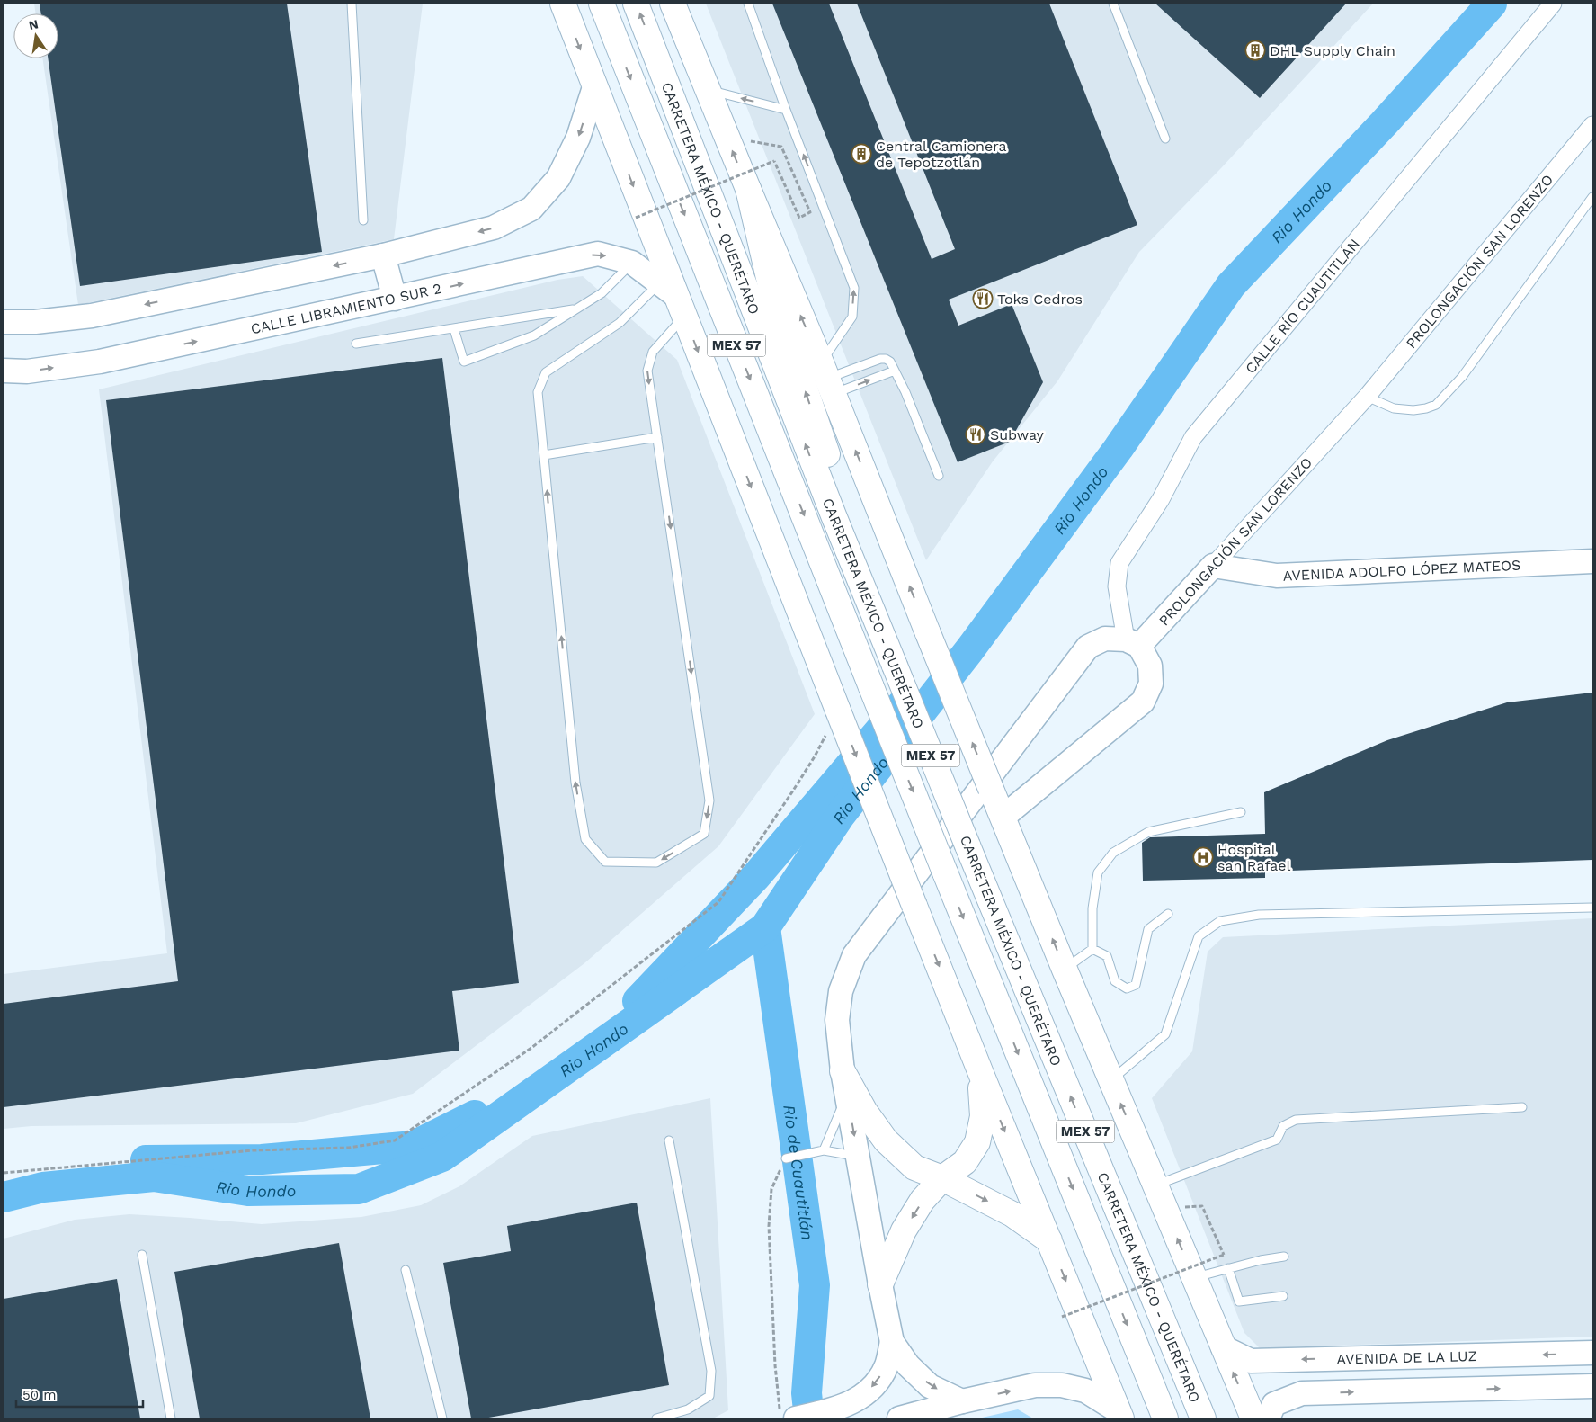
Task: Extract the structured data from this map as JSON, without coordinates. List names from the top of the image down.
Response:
{
  "streets": {
    "main road": [
      "CARRETERA MÉXICO - QUERÉTARO",
      "PROLONGACIÓN SAN LORENZO",
      "CALLE LIBRAMIENTO SUR 2",
      "MEX 57",
      "AVENIDA ADOLFO LÓPEZ MATEOS",
      "AVENIDA DE LA LUZ"
    ],
    "street": ["CALLE RÍO CUAUTITLÁN"]
  },
  "crossings": [
    ["PROLONGACIÓN SAN LORENZO", "CALLE RÍO CUAUTITLÁN"],
    ["PROLONGACIÓN SAN LORENZO", "AVENIDA ADOLFO LÓPEZ MATEOS"]
  ],
  "water": ["Rio Hondo", "Rio de Cuautitlán"],
  "places": {
    "building": ["DHL Supply Chain", "Central Camionera de Tepotzotlán"],
    "restaurant": ["Toks Cedros", "Subway"],
    "hospital": ["Hospital san Rafael"]
  },
  "scale_bar": "50 m",
  "north": "top"
}
